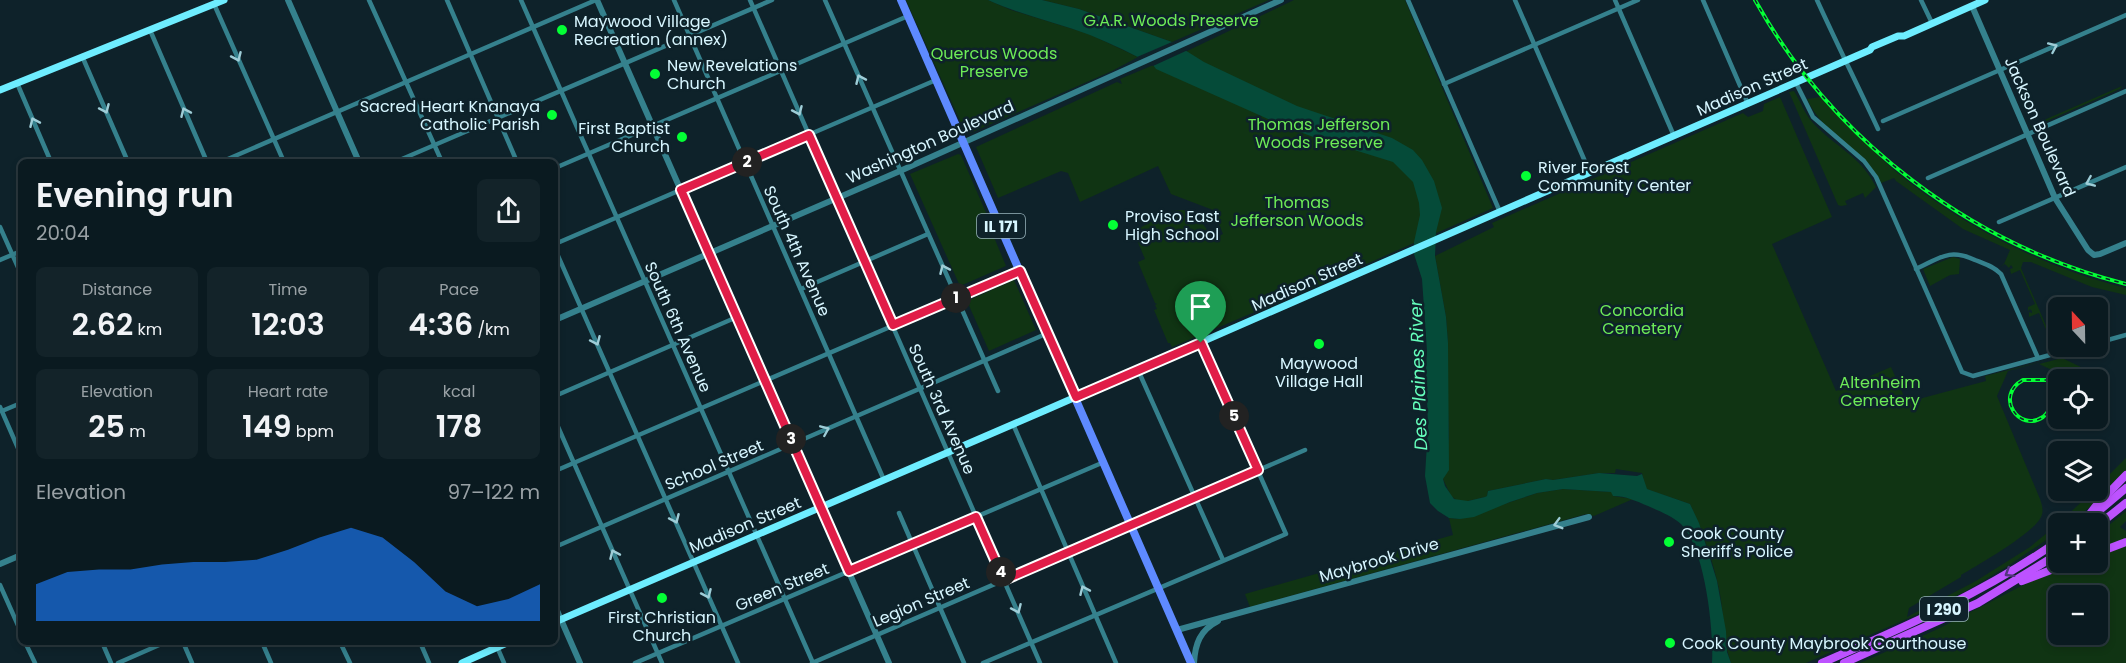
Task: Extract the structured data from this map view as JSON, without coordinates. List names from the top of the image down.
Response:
{
  "streets": {
    "highway": ["I 290"],
    "main road": ["Madison Street", "IL 171"],
    "street": [
      "Jackson Boulevard",
      "Washington Boulevard",
      "South 4th Avenue",
      "South 6th Avenue",
      "South 3rd Avenue",
      "School Street",
      "Maybrook Drive",
      "Green Street",
      "Legion Street"
    ]
  },
  "crossings": [
    ["Madison Street", "Jackson Boulevard"],
    ["Madison Street", "IL 171"],
    ["Madison Street", "South 4th Avenue"],
    ["Madison Street", "South 6th Avenue"],
    ["Madison Street", "South 3rd Avenue"],
    ["Washington Boulevard", "IL 171"],
    ["Washington Boulevard", "South 4th Avenue"],
    ["Washington Boulevard", "South 6th Avenue"],
    ["Washington Boulevard", "South 3rd Avenue"],
    ["IL 171", "School Street"],
    ["IL 171", "Maybrook Drive"],
    ["IL 171", "Green Street"],
    ["IL 171", "Legion Street"],
    ["South 4th Avenue", "School Street"],
    ["South 6th Avenue", "School Street"],
    ["South 6th Avenue", "Green Street"],
    ["South 6th Avenue", "Legion Street"],
    ["South 3rd Avenue", "School Street"],
    ["South 3rd Avenue", "Green Street"],
    ["South 3rd Avenue", "Legion Street"]
  ],
  "one_way": ["Maybrook Drive"],
  "water": ["Des Plaines River"],
  "parks": [
    "G.A.R. Woods Preserve",
    "Quercus Woods Preserve",
    "Thomas Jefferson Woods Preserve",
    "Thomas Jefferson Woods",
    "Concordia Cemetery",
    "Altenheim Cemetery"
  ],
  "places": [
    "Maywood Village Recreation (annex)",
    "New Revelations Church",
    "Sacred Heart Knanaya Catholic Parish",
    "First Baptist Church",
    "River Forest Community Center",
    "Proviso East High School",
    "Maywood Village Hall",
    "Cook County Sheriff's Police",
    "First Christian Church",
    "Cook County Maybrook Courthouse"
  ],
  "north": "top",
  "page": {
    "pins": [
      "2",
      "1",
      "5",
      "3",
      "4"
    ],
    "heading": ["Evening run", "20:04"],
    "stats": [
      ["Distance", "2.62 km"],
      ["Time", "12:03"],
      ["Pace", "4:36 /km"],
      ["Elevation", "25 m"],
      ["Heart rate", "149 bpm"],
      ["kcal", "178"]
    ],
    "map_buttons": ["+", "−"],
    "chart": ["Elevation", "97–122 m"]
  }
}
